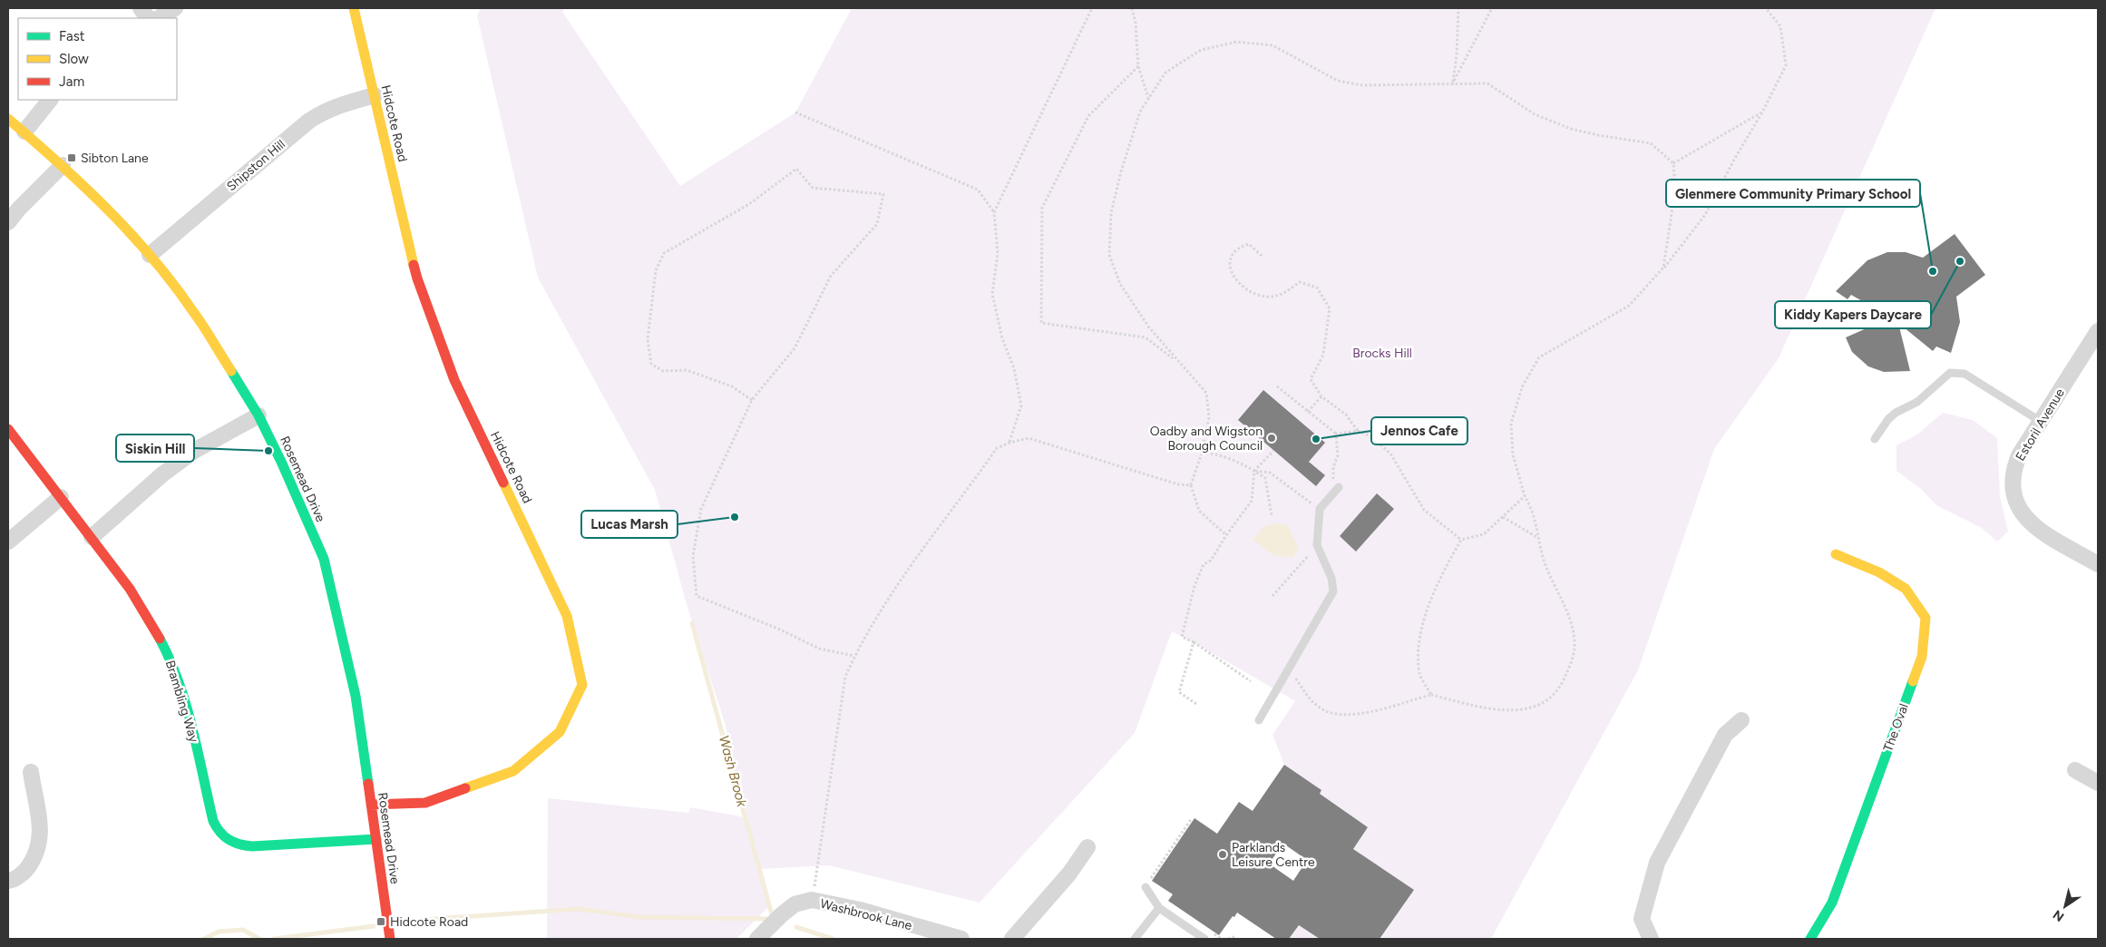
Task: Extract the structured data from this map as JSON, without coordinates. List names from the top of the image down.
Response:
{
  "streets": {
    "street": [
      "Hidcote Road",
      "Shipston Hill",
      "Estoril Avenue",
      "Rosemead Drive",
      "Brambling Way",
      "The Oval",
      "Washbrook Lane"
    ]
  },
  "crossings": [
    ["Hidcote Road", "Shipston Hill"],
    ["Hidcote Road", "Rosemead Drive"],
    ["Shipston Hill", "Rosemead Drive"],
    ["Rosemead Drive", "Brambling Way"]
  ],
  "water": ["Wash Brook"],
  "parks": ["Brocks Hill"],
  "places": {
    "transit": ["Sibton Lane", "Hidcote Road"],
    "other": [
      "Kiddy Kapers Daycare",
      "Glenmere Community Primary School",
      "Oadby and Wigston Borough Council",
      "Jennos Cafe",
      "Siskin Hill",
      "Lucas Marsh",
      "Parklands Leisure Centre"
    ]
  },
  "legend": ["Fast", "Slow", "Jam"],
  "north": "bottom left"
}
